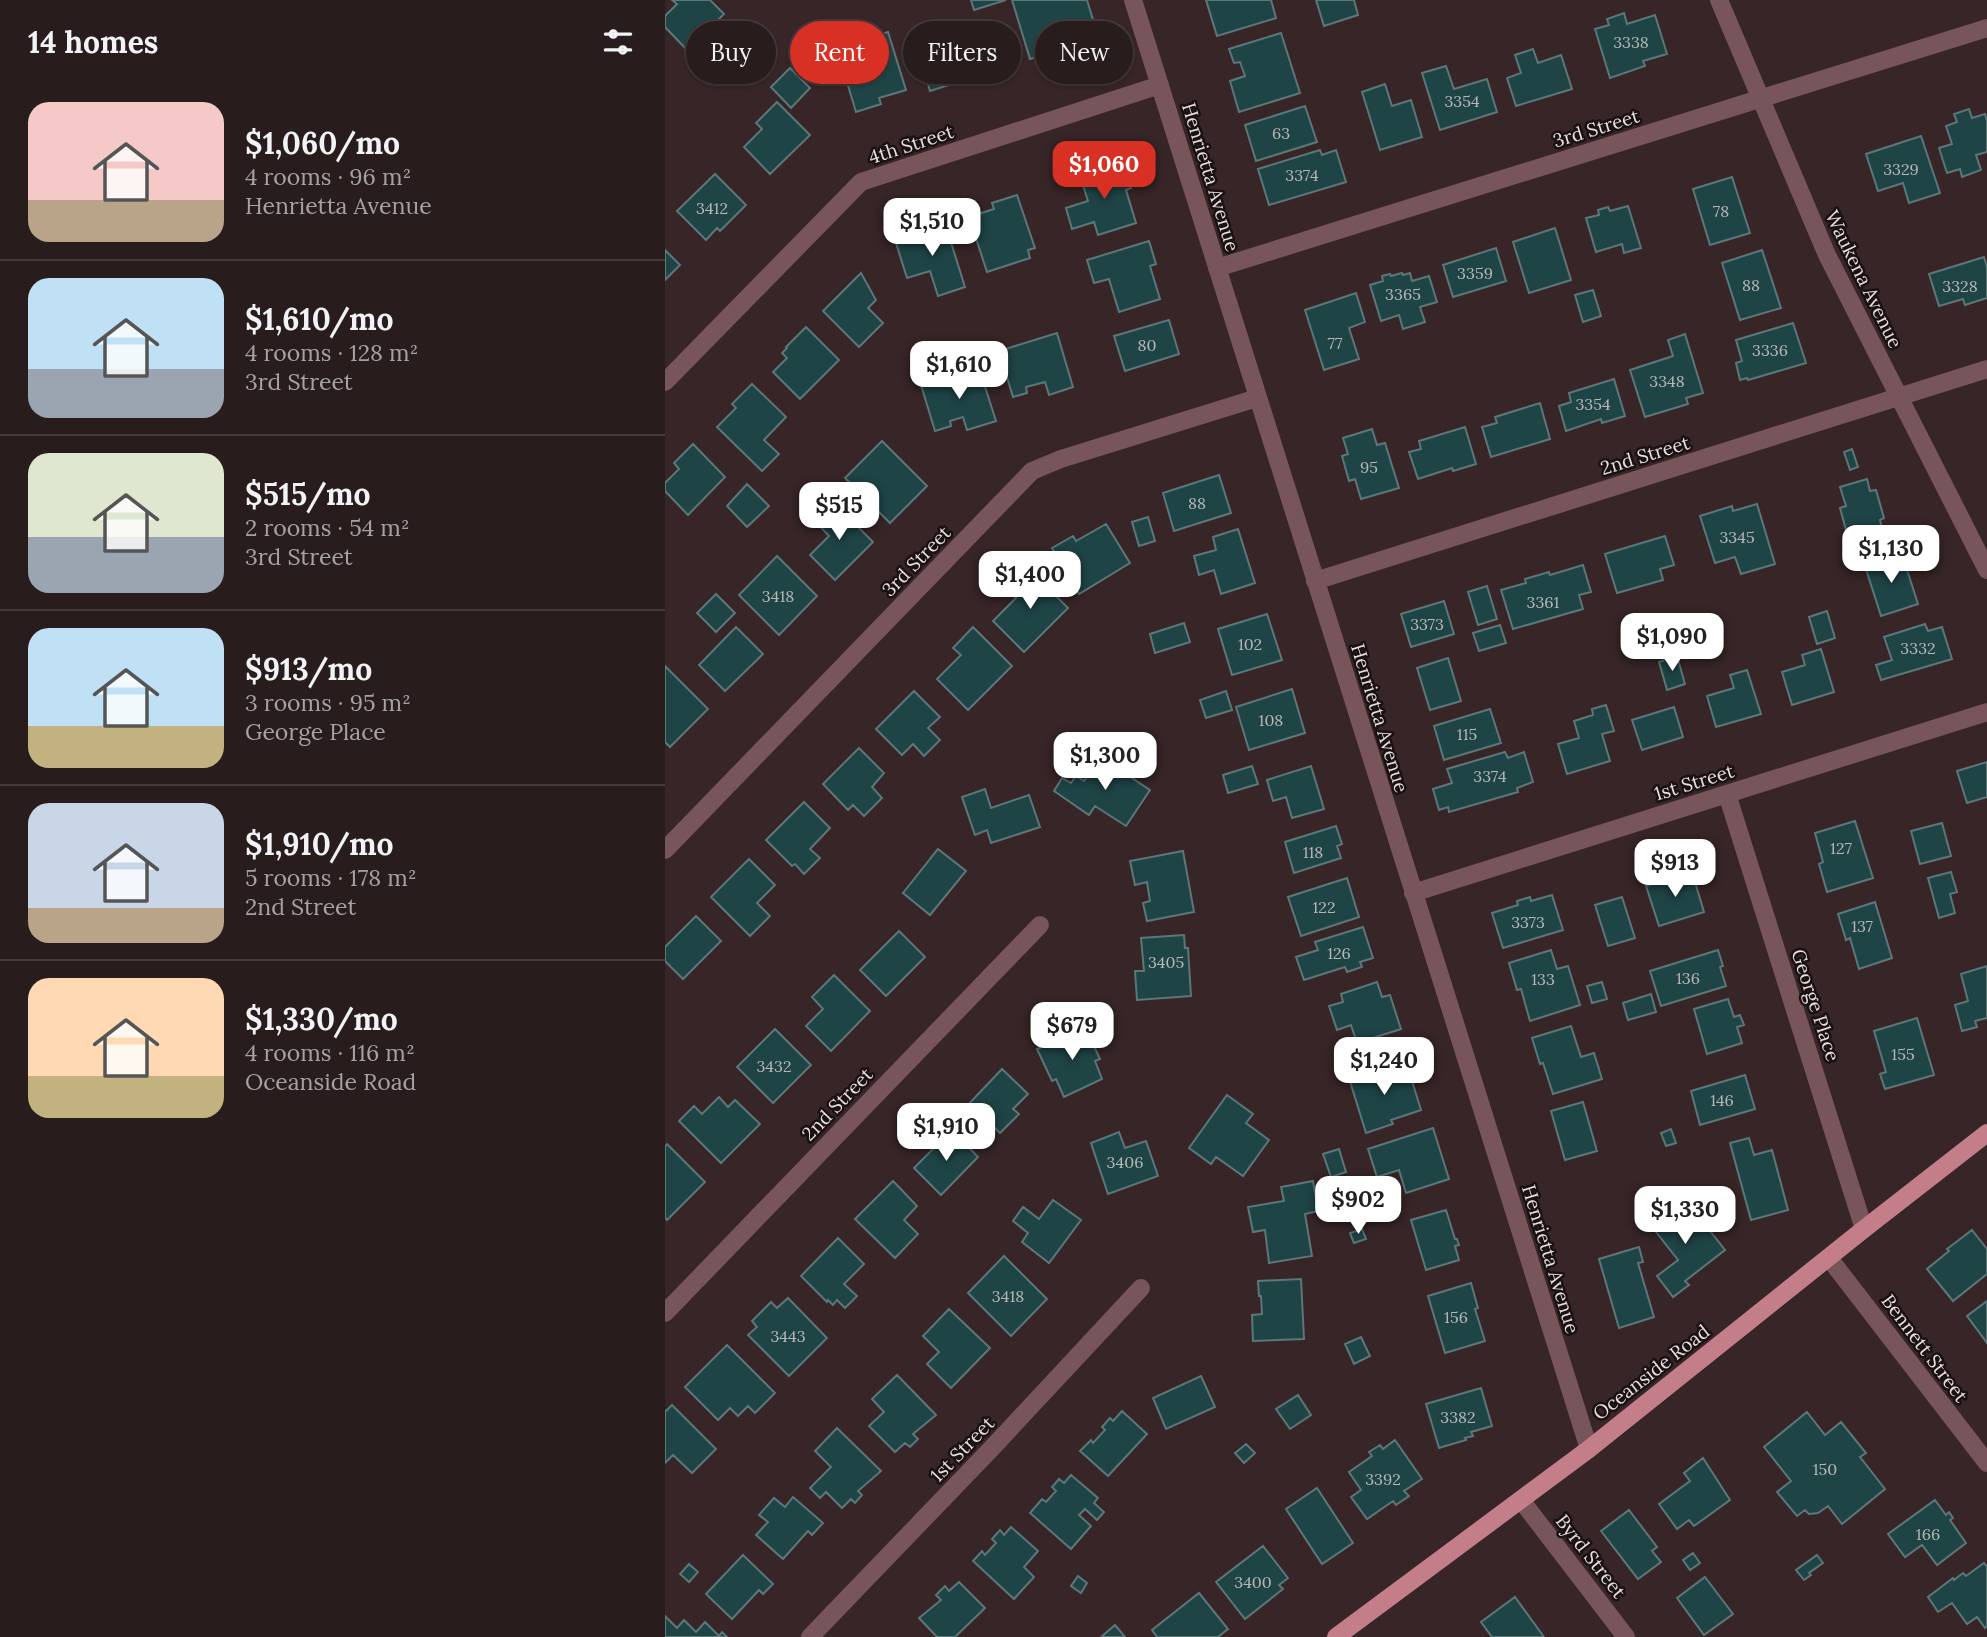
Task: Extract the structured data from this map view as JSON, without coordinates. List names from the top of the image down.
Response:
{
  "streets": {
    "main road": ["Oceanside Road"],
    "street": [
      "3rd Street",
      "4th Street",
      "Henrietta Avenue",
      "Waukena Avenue",
      "2nd Street",
      "1st Street",
      "George Place",
      "Bennett Street",
      "Byrd Street"
    ]
  },
  "crossings": [
    ["3rd Street", "Henrietta Avenue"],
    ["3rd Street", "Waukena Avenue"],
    ["4th Street", "Henrietta Avenue"],
    ["Henrietta Avenue", "2nd Street"],
    ["Henrietta Avenue", "1st Street"],
    ["Henrietta Avenue", "Oceanside Road"],
    ["Waukena Avenue", "2nd Street"],
    ["1st Street", "George Place"],
    ["George Place", "Oceanside Road"],
    ["Bennett Street", "Oceanside Road"],
    ["Oceanside Road", "Byrd Street"]
  ],
  "house_numbers": [
    "3338",
    "3354",
    "63",
    "3329",
    "3374",
    "3412",
    "78",
    "3359",
    "88",
    "3328",
    "3365",
    "77",
    "80",
    "3336",
    "3348",
    "3354",
    "95",
    "88",
    "3345",
    "3418",
    "3361",
    "3373",
    "102",
    "3332",
    "108",
    "115",
    "3374",
    "127",
    "118",
    "122",
    "3373",
    "137",
    "126",
    "3405",
    "136",
    "133",
    "155",
    "3432",
    "146",
    "3406",
    "3418",
    "156",
    "3443",
    "3382",
    "150",
    "3392",
    "166",
    "3400"
  ],
  "page": {
    "heading": "14 homes",
    "chip": [
      "Buy",
      "Rent",
      "Filters",
      "New"
    ],
    "list": [
      {
        "name": "$1,060/mo",
        "note": "4 rooms · 96 m² · Henrietta Avenue"
      },
      {
        "name": "$1,610/mo",
        "note": "4 rooms · 128 m² · 3rd Street"
      },
      {
        "name": "$515/mo",
        "note": "2 rooms · 54 m² · 3rd Street"
      },
      {
        "name": "$913/mo",
        "note": "3 rooms · 95 m² · George Place"
      },
      {
        "name": "$1,910/mo",
        "note": "5 rooms · 178 m² · 2nd Street"
      },
      {
        "name": "$1,330/mo",
        "note": "4 rooms · 116 m² · Oceanside Road"
      }
    ],
    "price": [
      "$1,060",
      "$1,510",
      "$1,610",
      "$515",
      "$1,130",
      "$1,400",
      "$1,090",
      "$1,300",
      "$913",
      "$679",
      "$1,240",
      "$1,910",
      "$902",
      "$1,330"
    ]
  }
}
